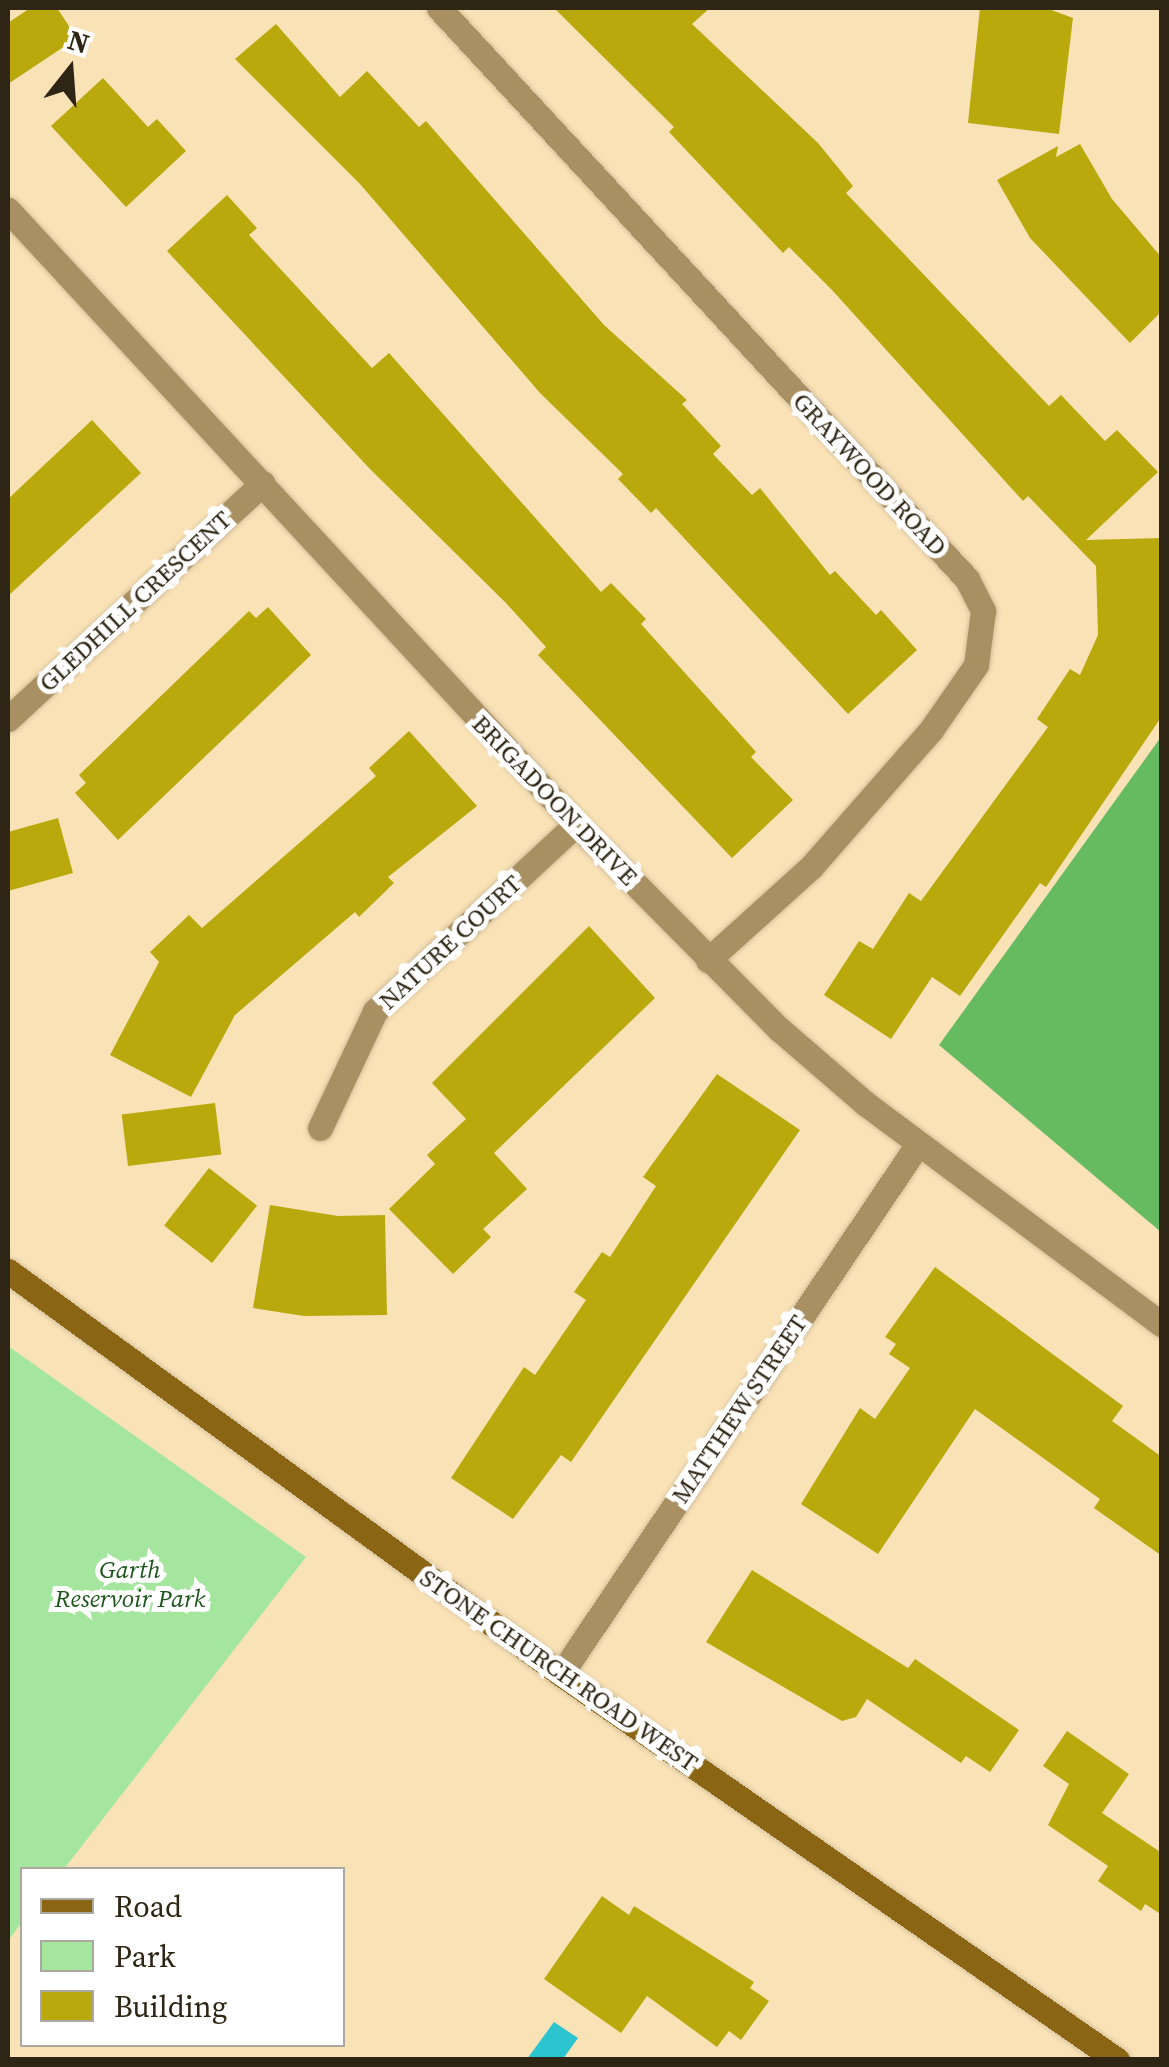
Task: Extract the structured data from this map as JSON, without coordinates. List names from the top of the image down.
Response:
{
  "streets": {
    "main road": ["STONE CHURCH ROAD WEST"],
    "street": [
      "GRAYWOOD ROAD",
      "GLEDHILL CRESCENT",
      "BRIGADOON DRIVE",
      "NATURE COURT",
      "MATTHEW STREET"
    ]
  },
  "crossings": [
    ["GRAYWOOD ROAD", "BRIGADOON DRIVE"],
    ["GLEDHILL CRESCENT", "BRIGADOON DRIVE"],
    ["BRIGADOON DRIVE", "NATURE COURT"],
    ["BRIGADOON DRIVE", "MATTHEW STREET"],
    ["MATTHEW STREET", "STONE CHURCH ROAD WEST"]
  ],
  "parks": ["Garth Reservoir Park"],
  "legend": ["Road", "Park", "Building"],
  "north": "top"
}
